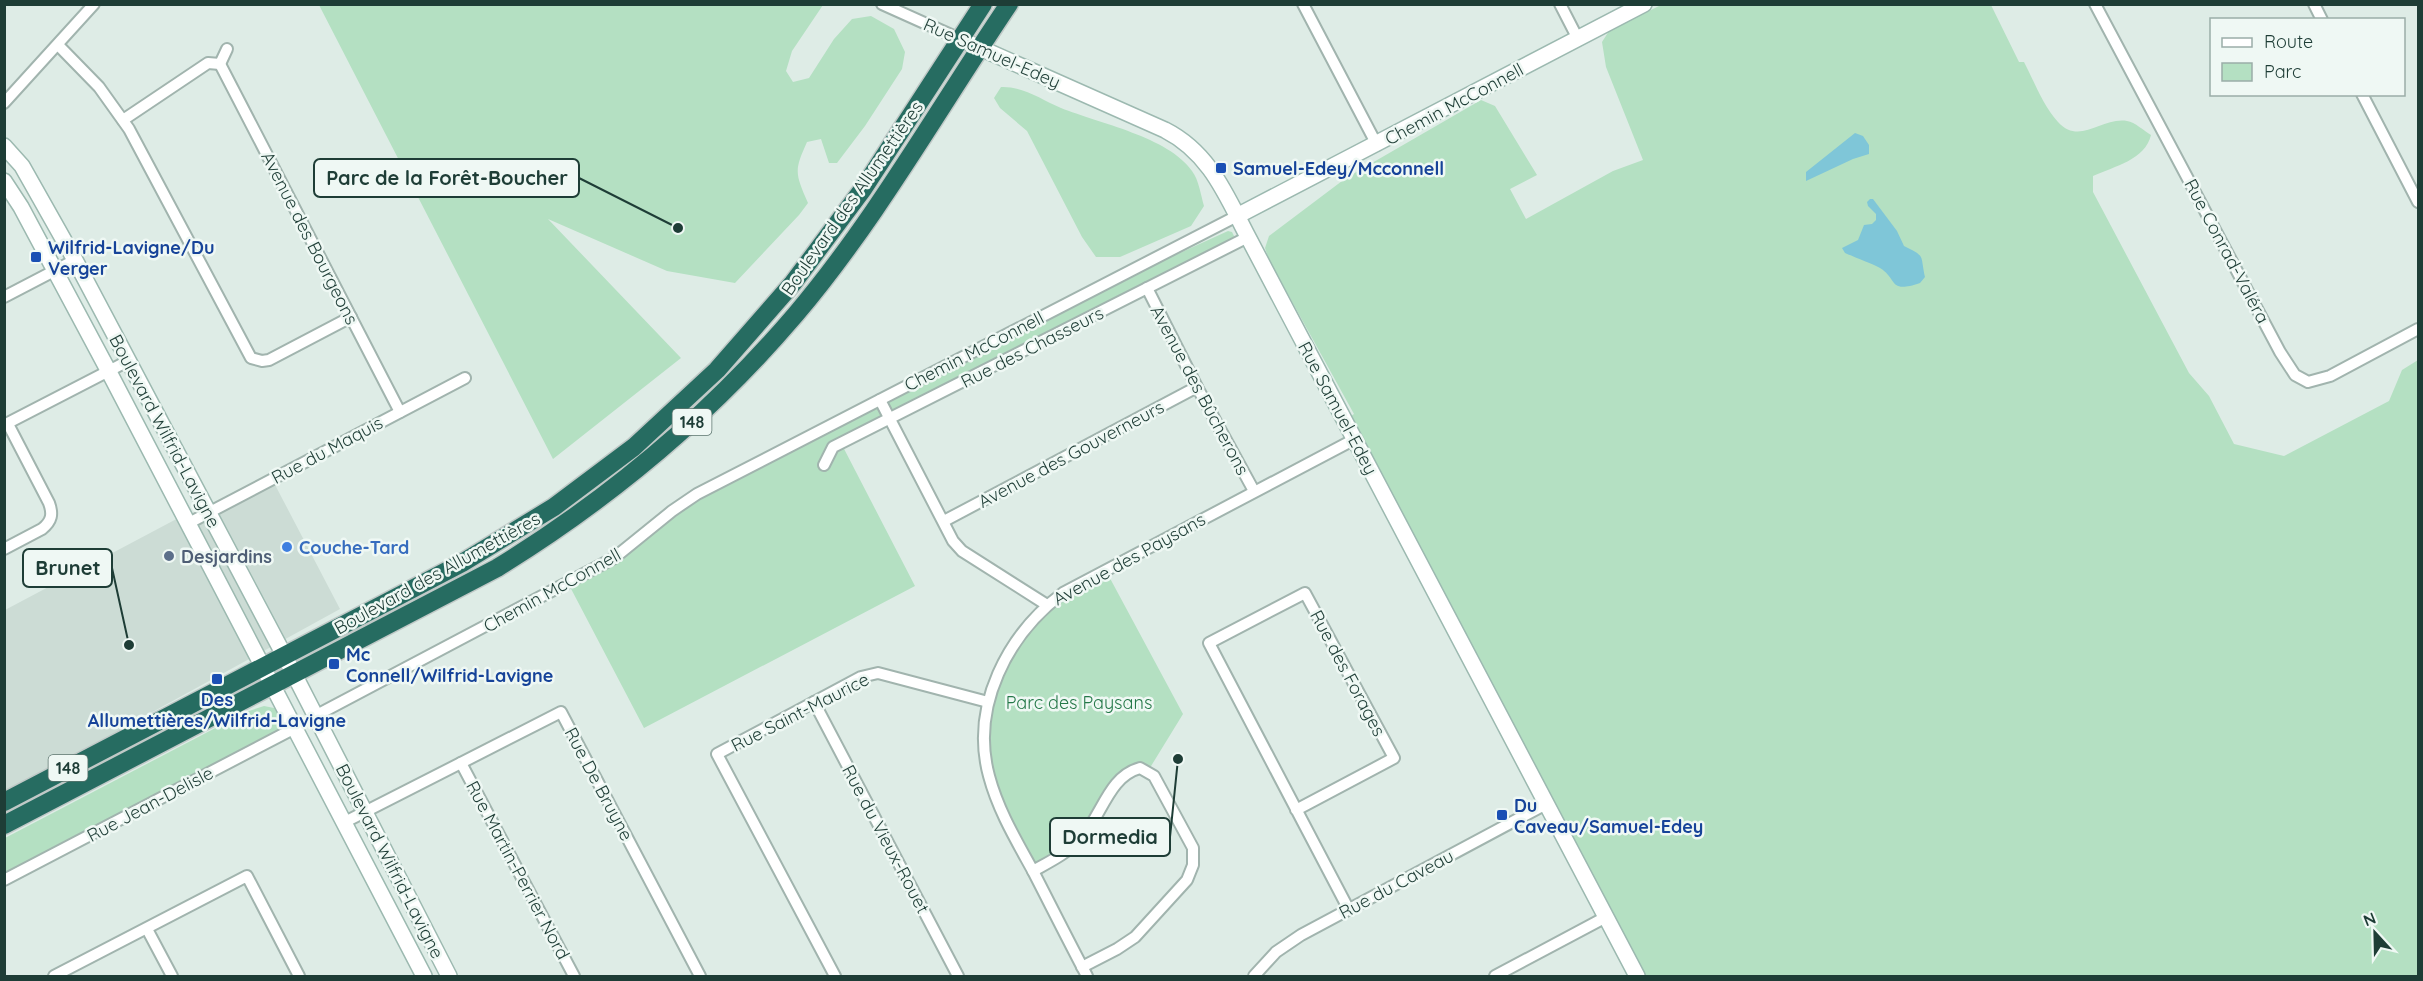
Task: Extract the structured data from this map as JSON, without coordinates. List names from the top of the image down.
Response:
{
  "streets": {
    "highway": ["Boulevard des Allumettières", "148"],
    "street": [
      "Rue Samuel-Edey",
      "Chemin McConnell",
      "Avenue des Bourgeons",
      "Rue Conrad-Valéra",
      "Rue des Chasseurs",
      "Avenue des Bûcherons",
      "Boulevard Wilfrid-Lavigne",
      "Rue du Maquis",
      "Avenue des Gouverneurs",
      "Avenue des Paysans",
      "Rue des Forages",
      "Rue Saint-Maurice",
      "Rue De Bruyne",
      "Rue Jean-Delisle",
      "Rue du Vieux-Rouet",
      "Rue Martin-Perrier Nord",
      "Rue du Caveau"
    ]
  },
  "crossings": [
    ["Rue Samuel-Edey", "Chemin McConnell"],
    ["Rue Samuel-Edey", "Boulevard des Allumettières"],
    ["Rue Samuel-Edey", "Rue des Chasseurs"],
    ["Rue Samuel-Edey", "Avenue des Paysans"],
    ["Rue Samuel-Edey", "Rue du Caveau"],
    ["Chemin McConnell", "Boulevard Wilfrid-Lavigne"],
    ["Boulevard des Allumettières", "Boulevard Wilfrid-Lavigne"],
    ["Avenue des Bourgeons", "Rue du Maquis"],
    ["Rue des Chasseurs", "Avenue des Bûcherons"],
    ["Avenue des Bûcherons", "Avenue des Gouverneurs"],
    ["Avenue des Bûcherons", "Avenue des Paysans"],
    ["Boulevard Wilfrid-Lavigne", "Rue du Maquis"],
    ["Boulevard Wilfrid-Lavigne", "Rue De Bruyne"],
    ["Boulevard Wilfrid-Lavigne", "Rue Jean-Delisle"],
    ["Avenue des Paysans", "Rue Saint-Maurice"],
    ["Rue des Forages", "Rue du Caveau"],
    ["Rue Saint-Maurice", "Rue du Vieux-Rouet"],
    ["Rue De Bruyne", "Rue Martin-Perrier Nord"]
  ],
  "parks": ["Parc des Paysans"],
  "places": {
    "transit": [
      "Samuel-Edey/Mcconnell",
      "Wilfrid-Lavigne/Du Verger",
      "Mc Connell/Wilfrid-Lavigne",
      "Des Allumettières/Wilfrid-Lavigne",
      "Du Caveau/Samuel-Edey"
    ],
    "other": [
      "Parc de la Forêt-Boucher",
      "Couche-Tard",
      "Desjardins",
      "Brunet",
      "Dormedia"
    ]
  },
  "legend": ["Route", "Parc"],
  "north": "top"
}
